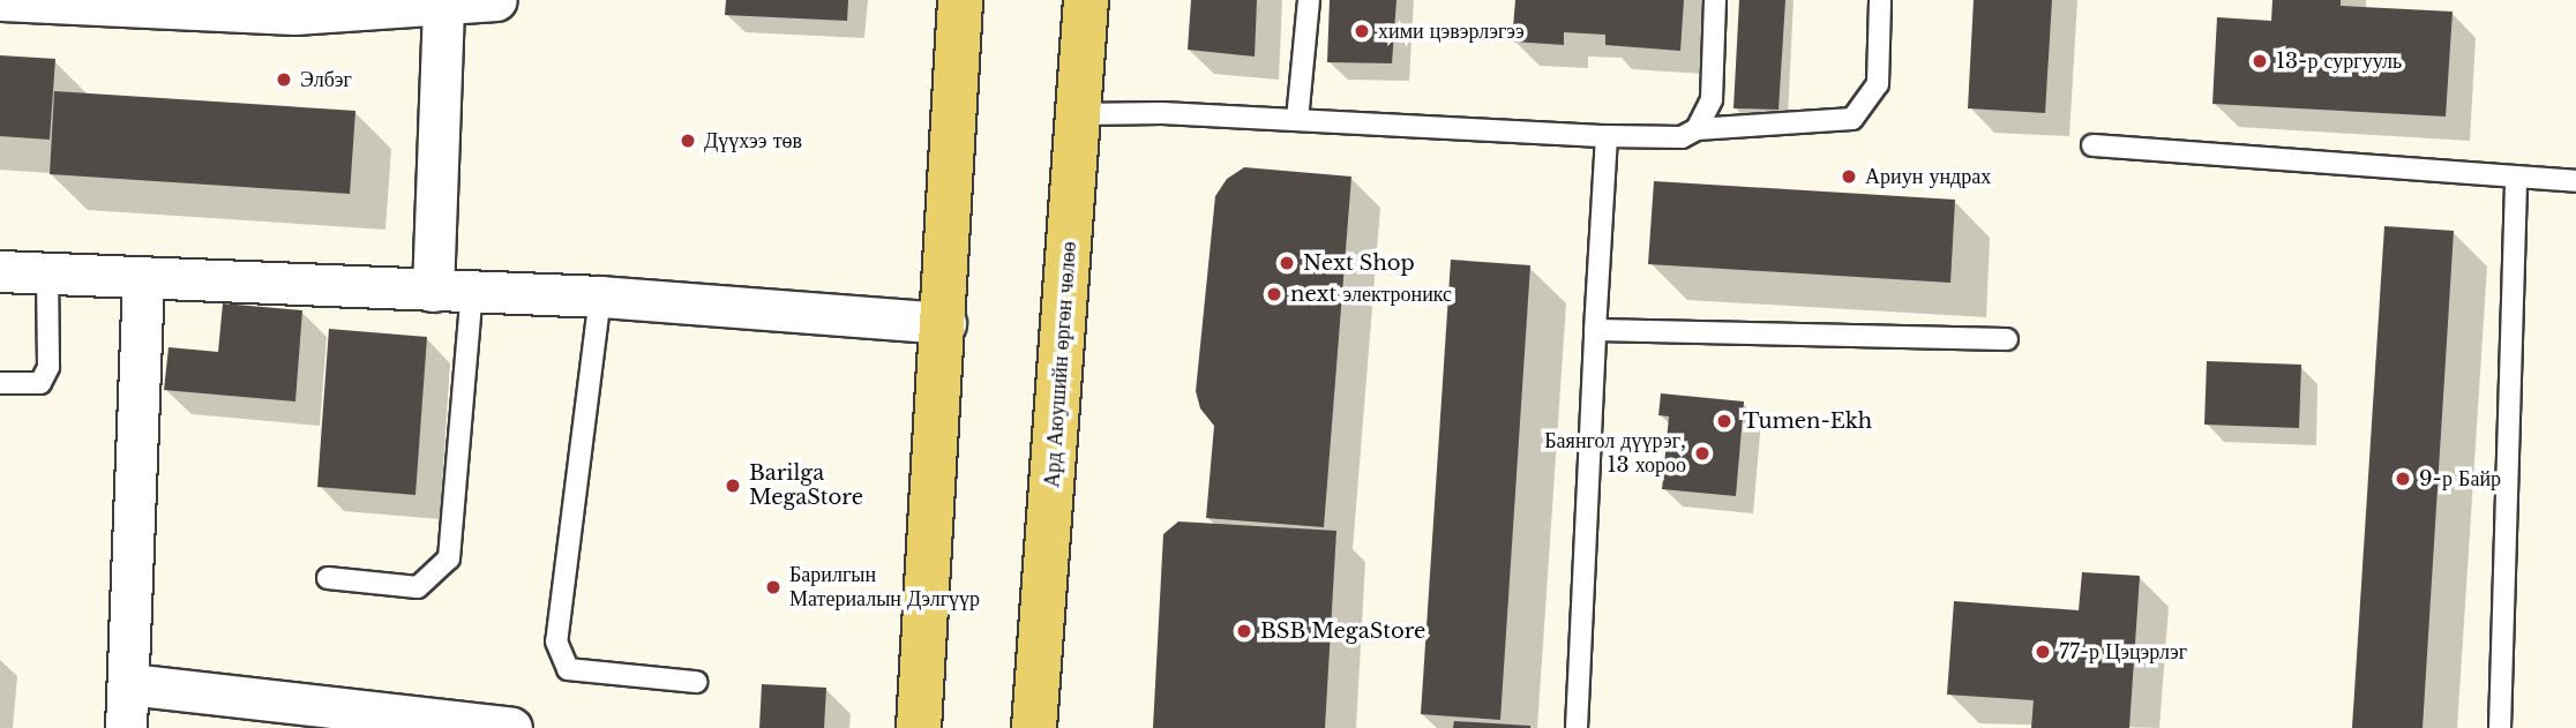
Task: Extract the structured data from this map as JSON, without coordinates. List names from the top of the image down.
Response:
{
  "streets": {
    "main road": ["Ард Аюушийн өргөн чөлөө"]
  },
  "places": [
    "хими цэвэрлэгээ",
    "13-р сургууль",
    "Элбэг",
    "Дүүхээ төв",
    "Ариун ундрах",
    "Next Shop",
    "next электроникс",
    "Tumen-Ekh",
    "Баянгол дүүрэг, 13 хороо",
    "9-р Байр",
    "Barilga MegaStore",
    "Барилгын Материалын Дэлгүүр",
    "BSB MegaStore",
    "77-р Цэцэрлэг"
  ]
}
